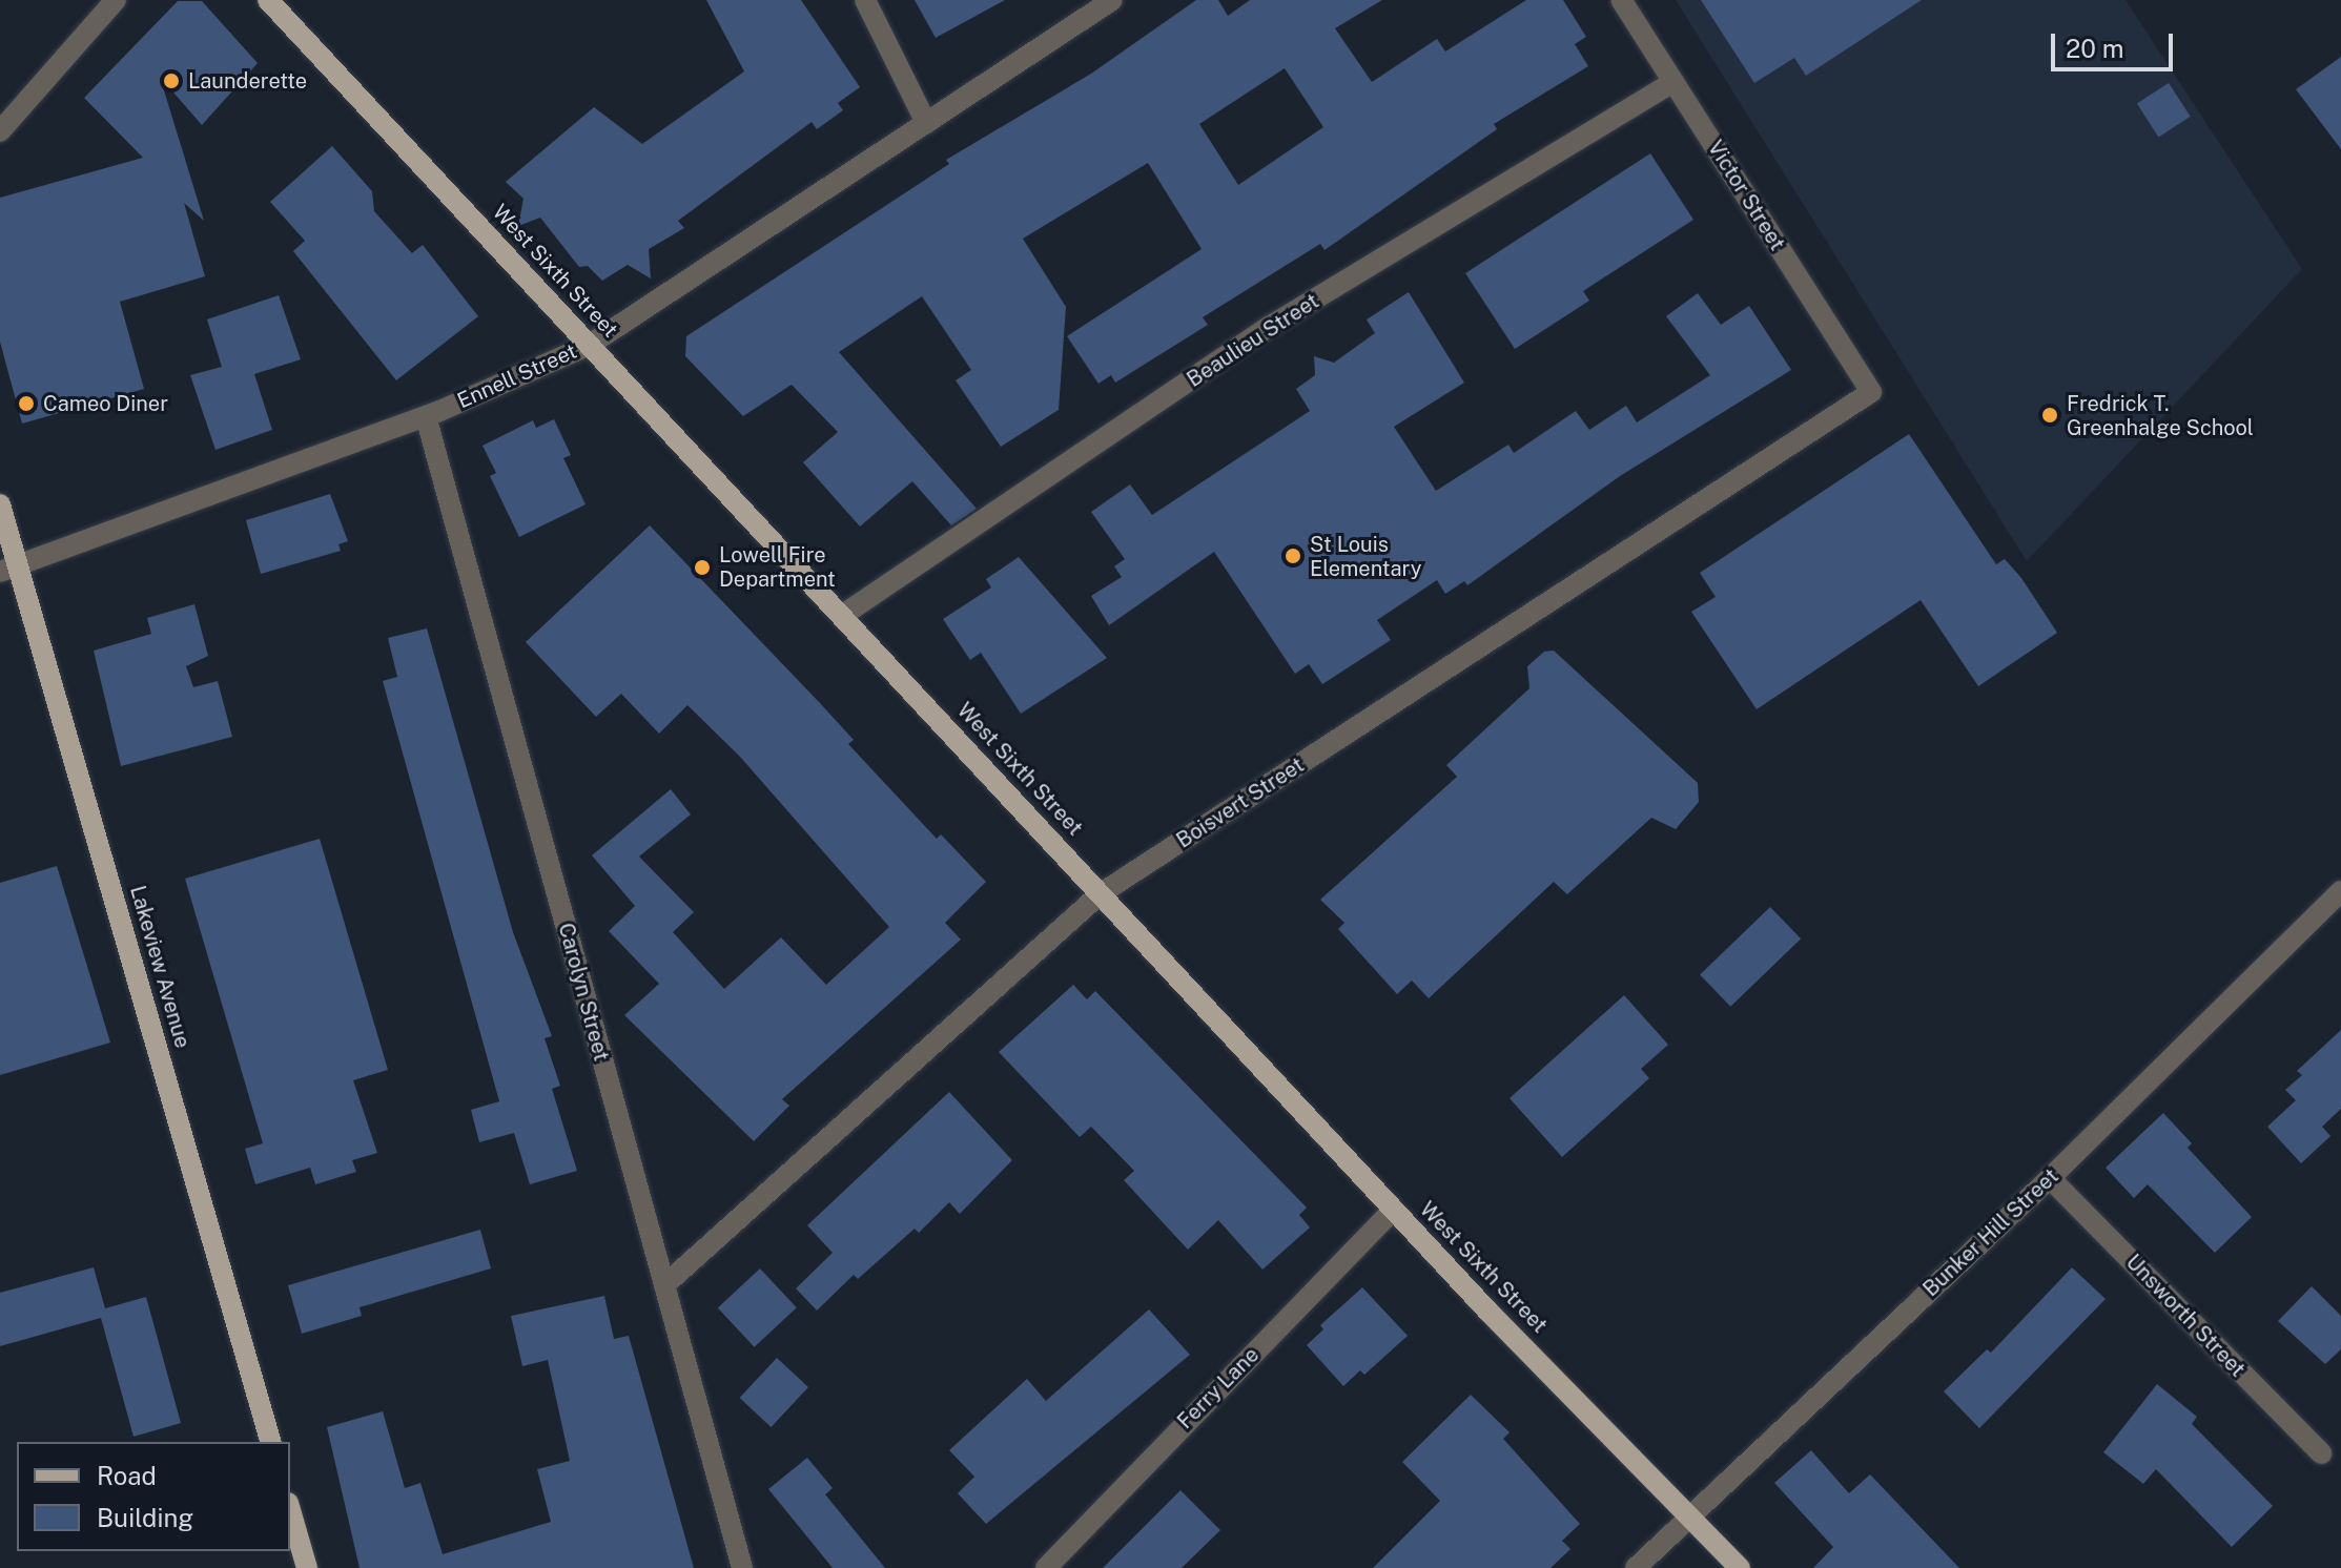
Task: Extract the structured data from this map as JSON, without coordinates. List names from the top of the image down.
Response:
{
  "streets": {
    "main road": ["West Sixth Street", "Lakeview Avenue"],
    "street": [
      "Victor Street",
      "Beaulieu Street",
      "Ennell Street",
      "Boisvert Street",
      "Carolyn Street",
      "Bunker Hill Street",
      "Unsworth Street",
      "Ferry Lane"
    ]
  },
  "crossings": [
    ["Victor Street", "Beaulieu Street"],
    ["Victor Street", "Boisvert Street"],
    ["West Sixth Street", "Beaulieu Street"],
    ["West Sixth Street", "Ennell Street"],
    ["West Sixth Street", "Boisvert Street"],
    ["West Sixth Street", "Bunker Hill Street"],
    ["West Sixth Street", "Ferry Lane"],
    ["Ennell Street", "Lakeview Avenue"],
    ["Ennell Street", "Carolyn Street"],
    ["Boisvert Street", "Carolyn Street"],
    ["Bunker Hill Street", "Unsworth Street"]
  ],
  "places": [
    "Launderette",
    "Cameo Diner",
    "Fredrick T. Greenhalge School",
    "St Louis Elementary",
    "Lowell Fire Department"
  ],
  "legend": ["Road", "Building"],
  "scale_bar": "20 m"
}
